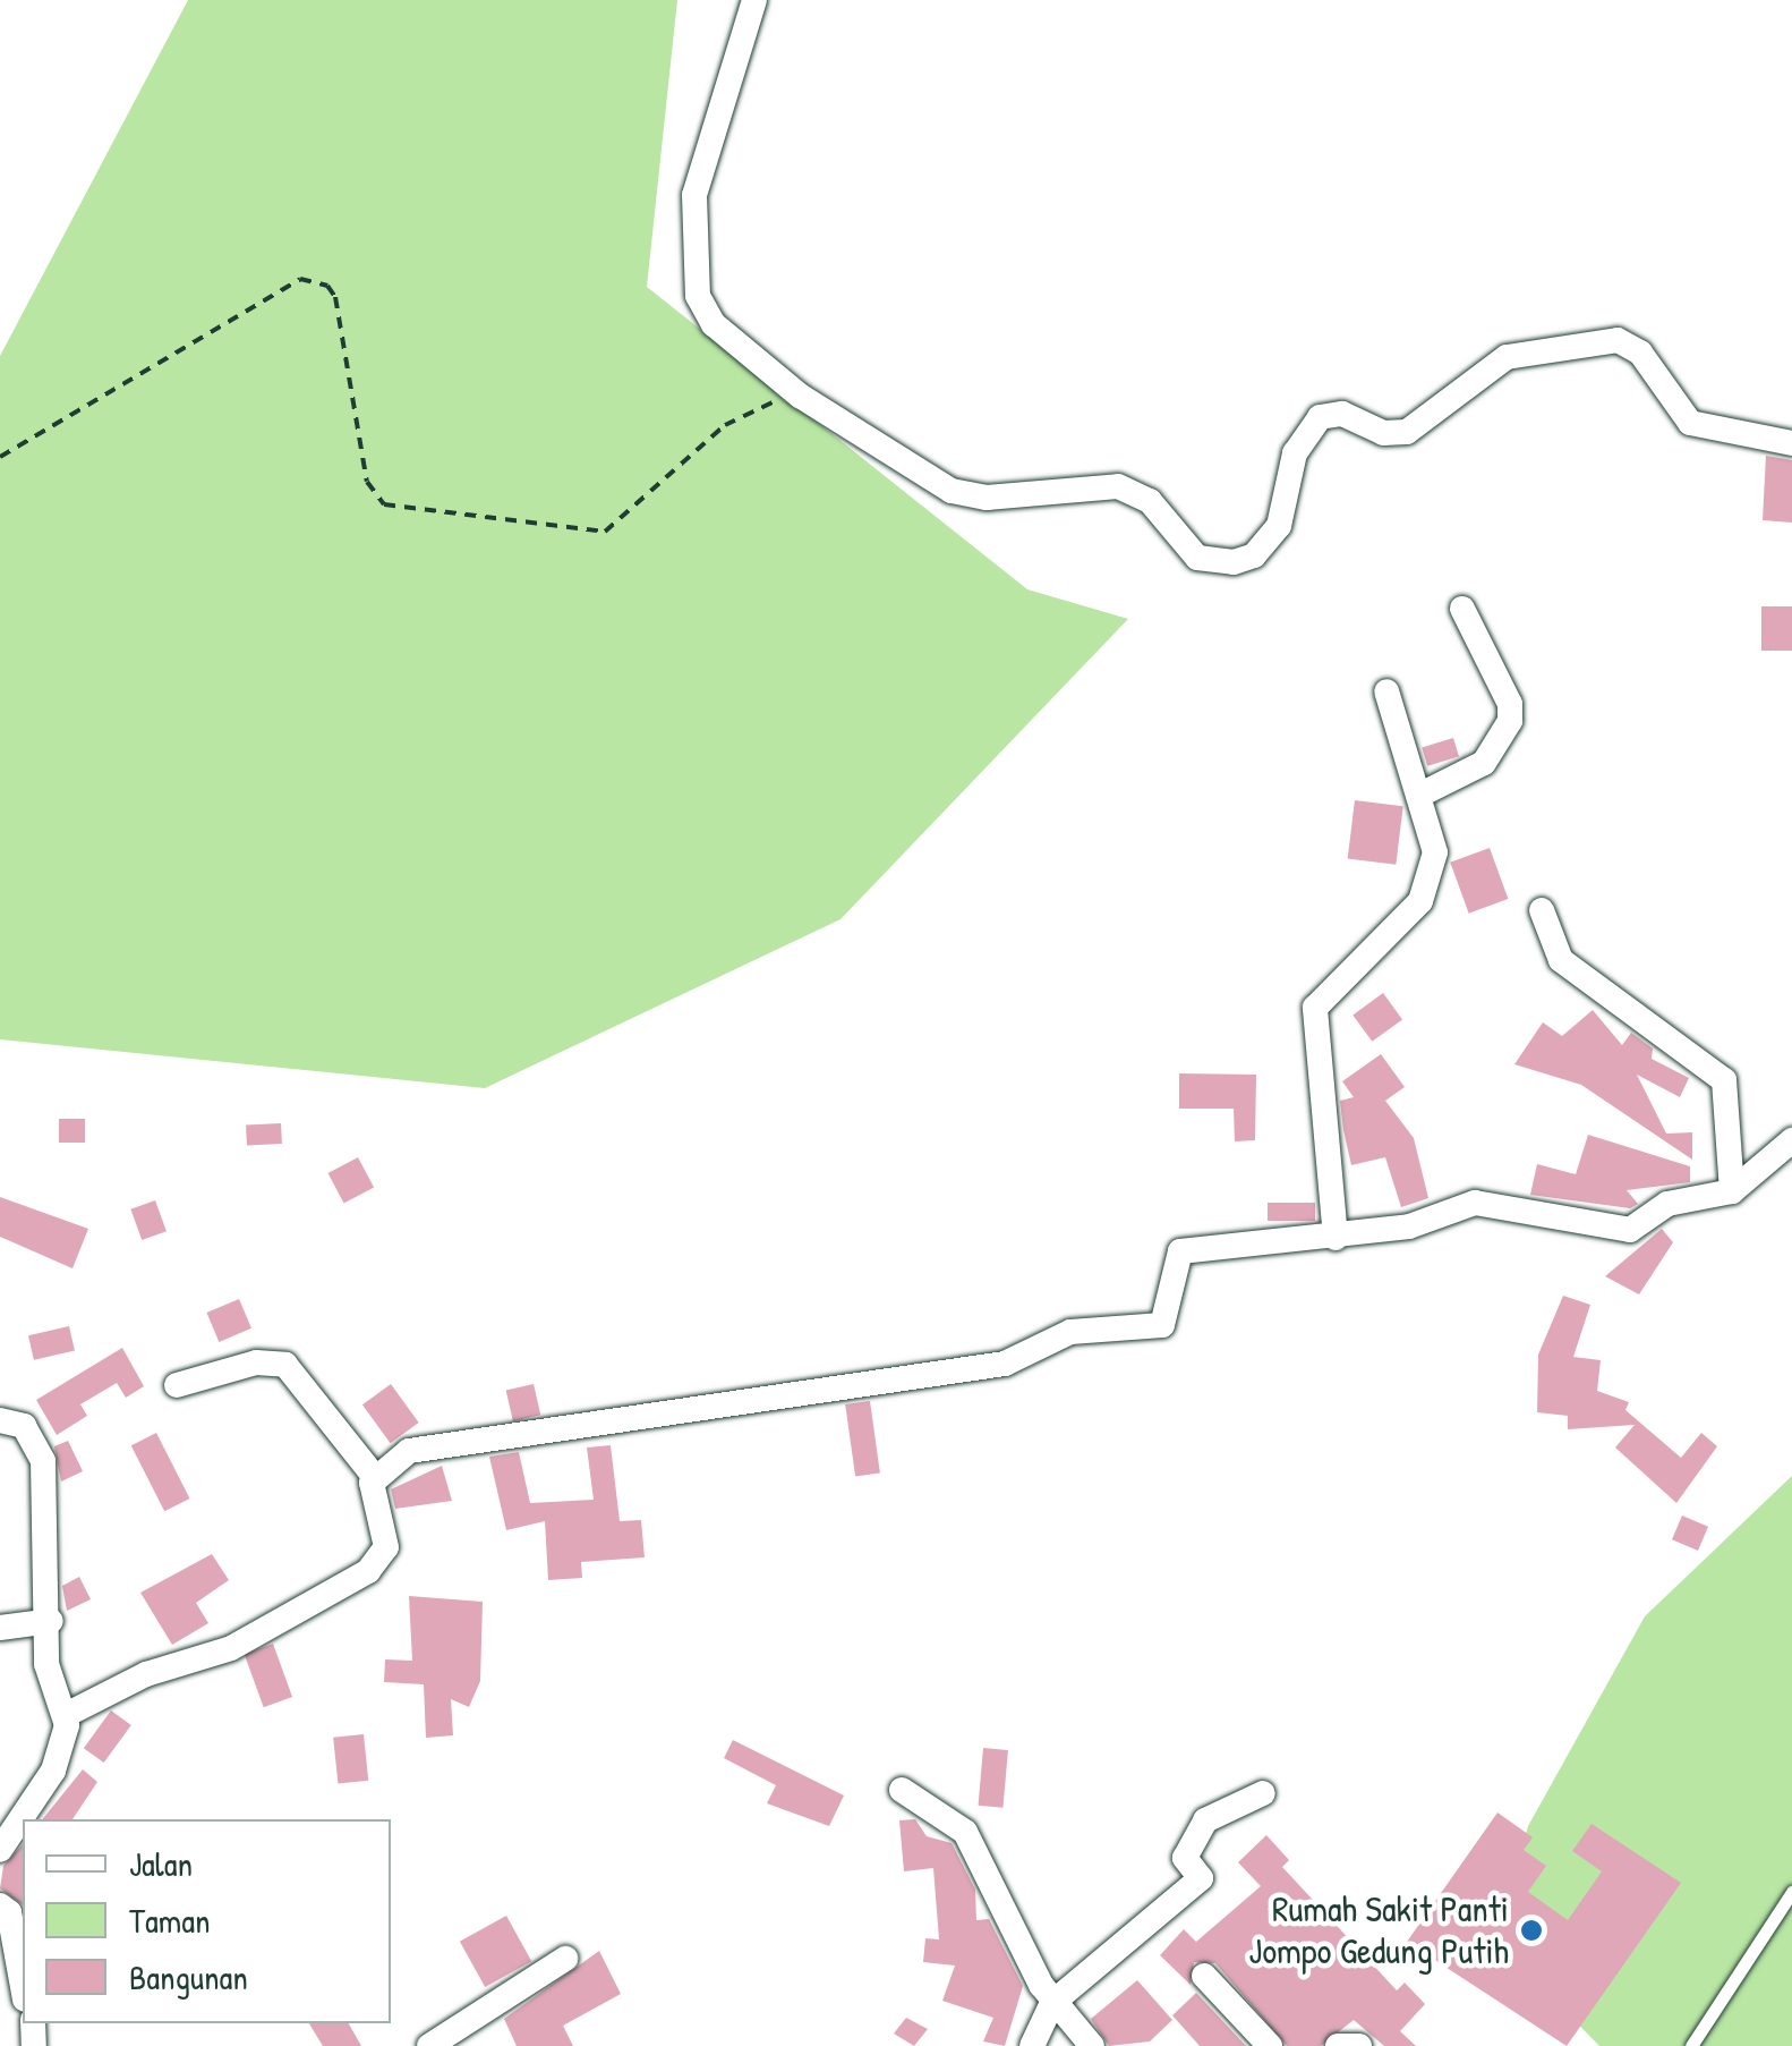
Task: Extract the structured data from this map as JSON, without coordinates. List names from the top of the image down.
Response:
{
  "places": ["Rumah Sakit Panti Jompo Gedung Putih"],
  "legend": ["Jalan", "Taman", "Bangunan"]
}
